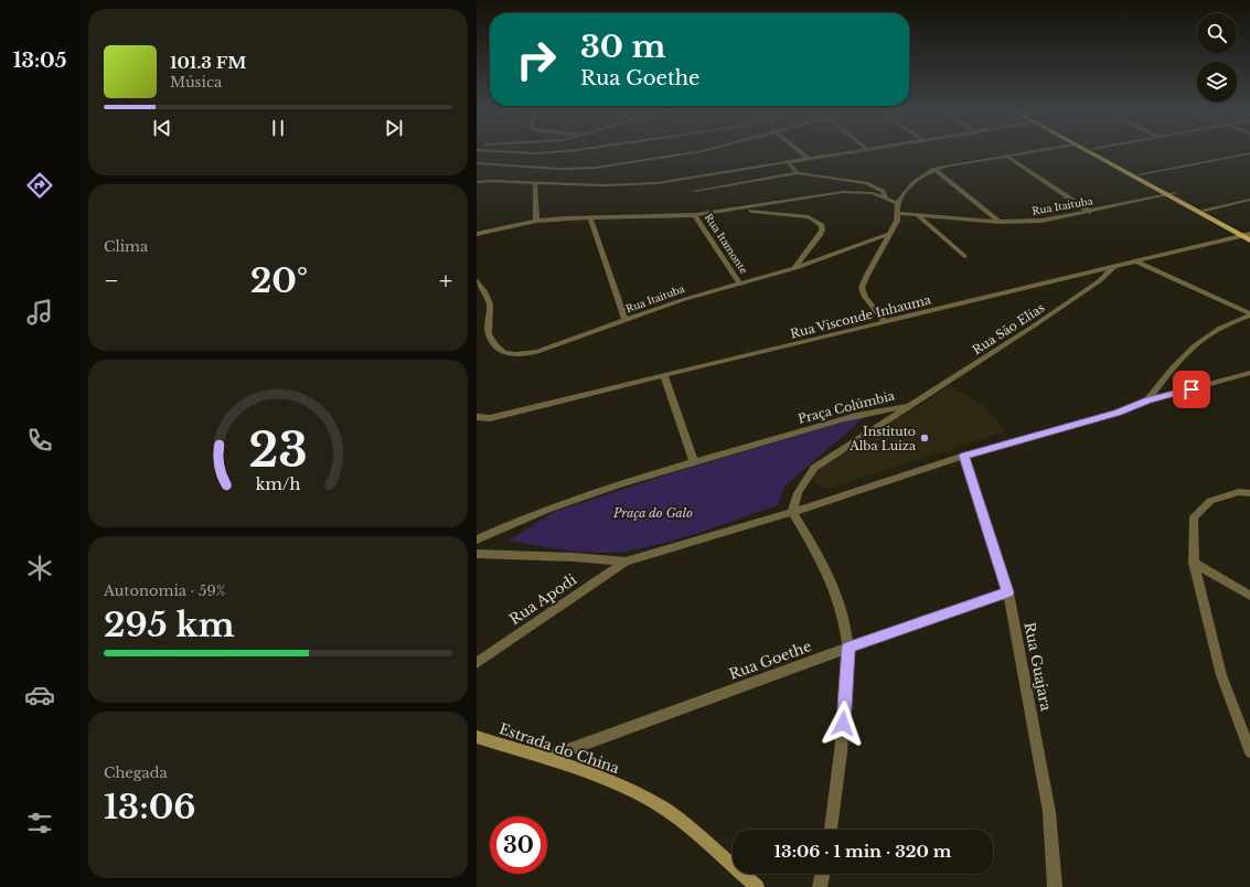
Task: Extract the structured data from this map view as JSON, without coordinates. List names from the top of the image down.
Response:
{
  "streets": {
    "main road": ["Estrada do China"],
    "street": [
      "Rua Itaituba",
      "Rua Itamonte",
      "Rua Visconde Inhauma",
      "Rua Sāo Elias",
      "Praça Colúmbia",
      "Rua Apodi",
      "Rua Goethe",
      "Rua Guajara"
    ]
  },
  "crossings": [
    ["Rua Itaituba", "Rua Itamonte"],
    ["Rua Visconde Inhauma", "Rua Sāo Elias"],
    ["Rua Sāo Elias", "Praça Colúmbia"],
    ["Rua Goethe", "Rua Guajara"],
    ["Rua Goethe", "Estrada do China"]
  ],
  "parks": ["Praça do Galo"],
  "places": ["Instituto Alba Luiza"],
  "page": {
    "tabs": "13:05",
    "turn": ["30 m", "Rua Goethe"],
    "song": ["101.3 FM", "Música"],
    "tile": [
      "Clima",
      ["Autonomia · 59%", "295 km"],
      ["Chegada", "13:06"]
    ],
    "heat": ["−", "20°", "+"],
    "limit": "30",
    "trip": "13:06 · 1 min · 320 m",
    "gauge": ["23", "km/h"]
  }
}
